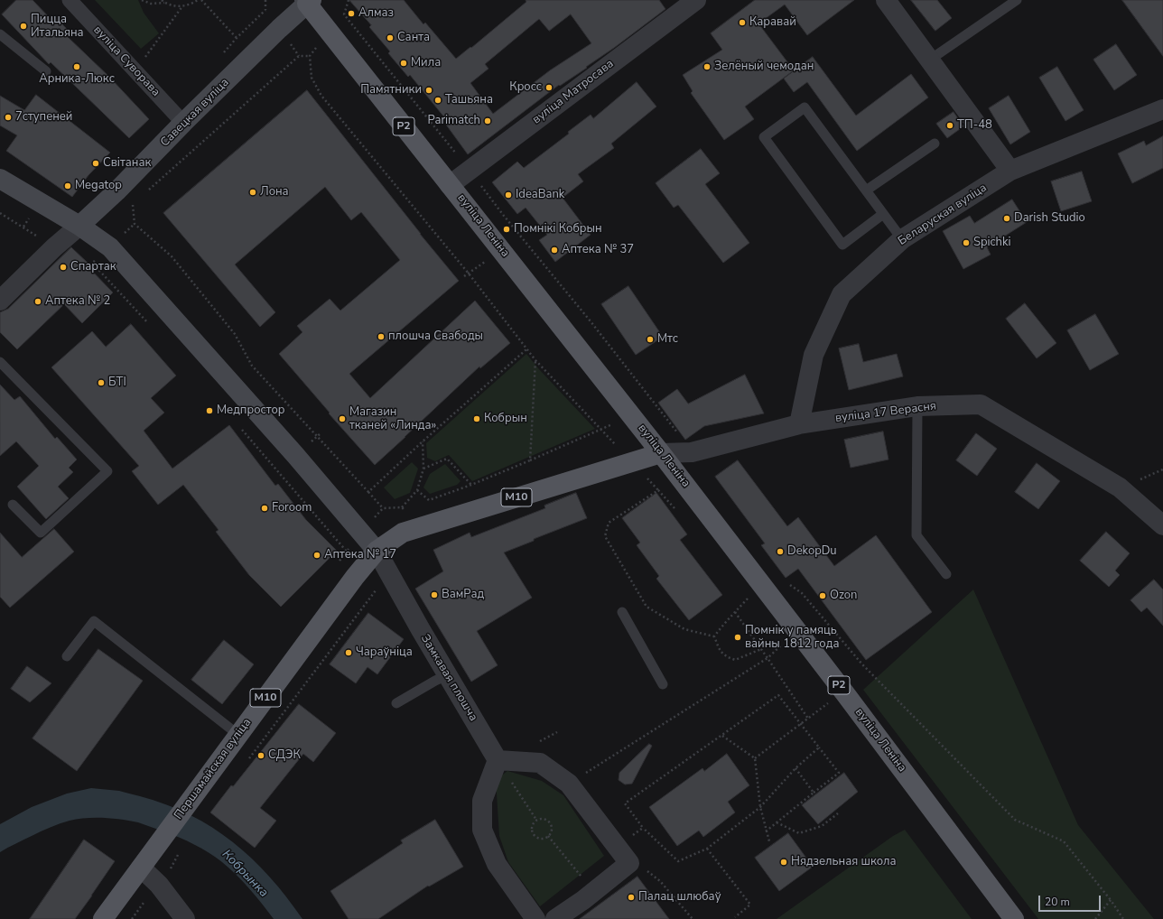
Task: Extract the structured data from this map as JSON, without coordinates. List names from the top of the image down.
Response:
{
  "streets": {
    "main road": [
      "Савецкая вуліца",
      "Р2",
      "вуліца Леніна",
      "М10",
      "Першамайская вуліца"
    ],
    "street": [
      "вуліца Суворава",
      "вуліца Матросава",
      "Беларуская вуліца",
      "вуліца 17 Верасня",
      "Замкавая плошча"
    ]
  },
  "crossings": [
    ["вуліца Суворава", "Савецкая вуліца"],
    ["вуліца Матросава", "вуліца Леніна"],
    ["Савецкая вуліца", "вуліца Леніна"],
    ["Беларуская вуліца", "вуліца 17 Верасня"],
    ["вуліца Леніна", "вуліца 17 Верасня"],
    ["вуліца Леніна", "М10"],
    ["вуліца 17 Верасня", "М10"],
    ["М10", "Замкавая плошча"],
    ["М10", "Першамайская вуліца"],
    ["Замкавая плошча", "Першамайская вуліца"]
  ],
  "water": ["Кобрынка"],
  "places": [
    "Алмаз",
    "Каравай",
    "Пицца Итальяна",
    "Санта",
    "Мила",
    "Арника-Люкс",
    "Зелёный чемодан",
    "Кросс",
    "Памятники",
    "Ташьяна",
    "7ступеней",
    "Parimatch",
    "ТП-48",
    "Світанак",
    "Megatop",
    "Лона",
    "IdeaBank",
    "Darish Studio",
    "Помнікі Кобрын",
    "Spichki",
    "Аптека № 37",
    "Спартак",
    "Аптека № 2",
    "плошча Свабоды",
    "Мтс",
    "БТІ",
    "Медпростор",
    "Магазин тканей «Линда»",
    "Кобрын",
    "Foroom",
    "DekopDu",
    "Аптека № 17",
    "ВамРад",
    "Ozon",
    "Помнік у памяць вайны 1812 года",
    "Чараўніца",
    "СДЭК",
    "Нядзельная школа",
    "Палац шлюбаў"
  ],
  "scale_bar": "20 m"
}
